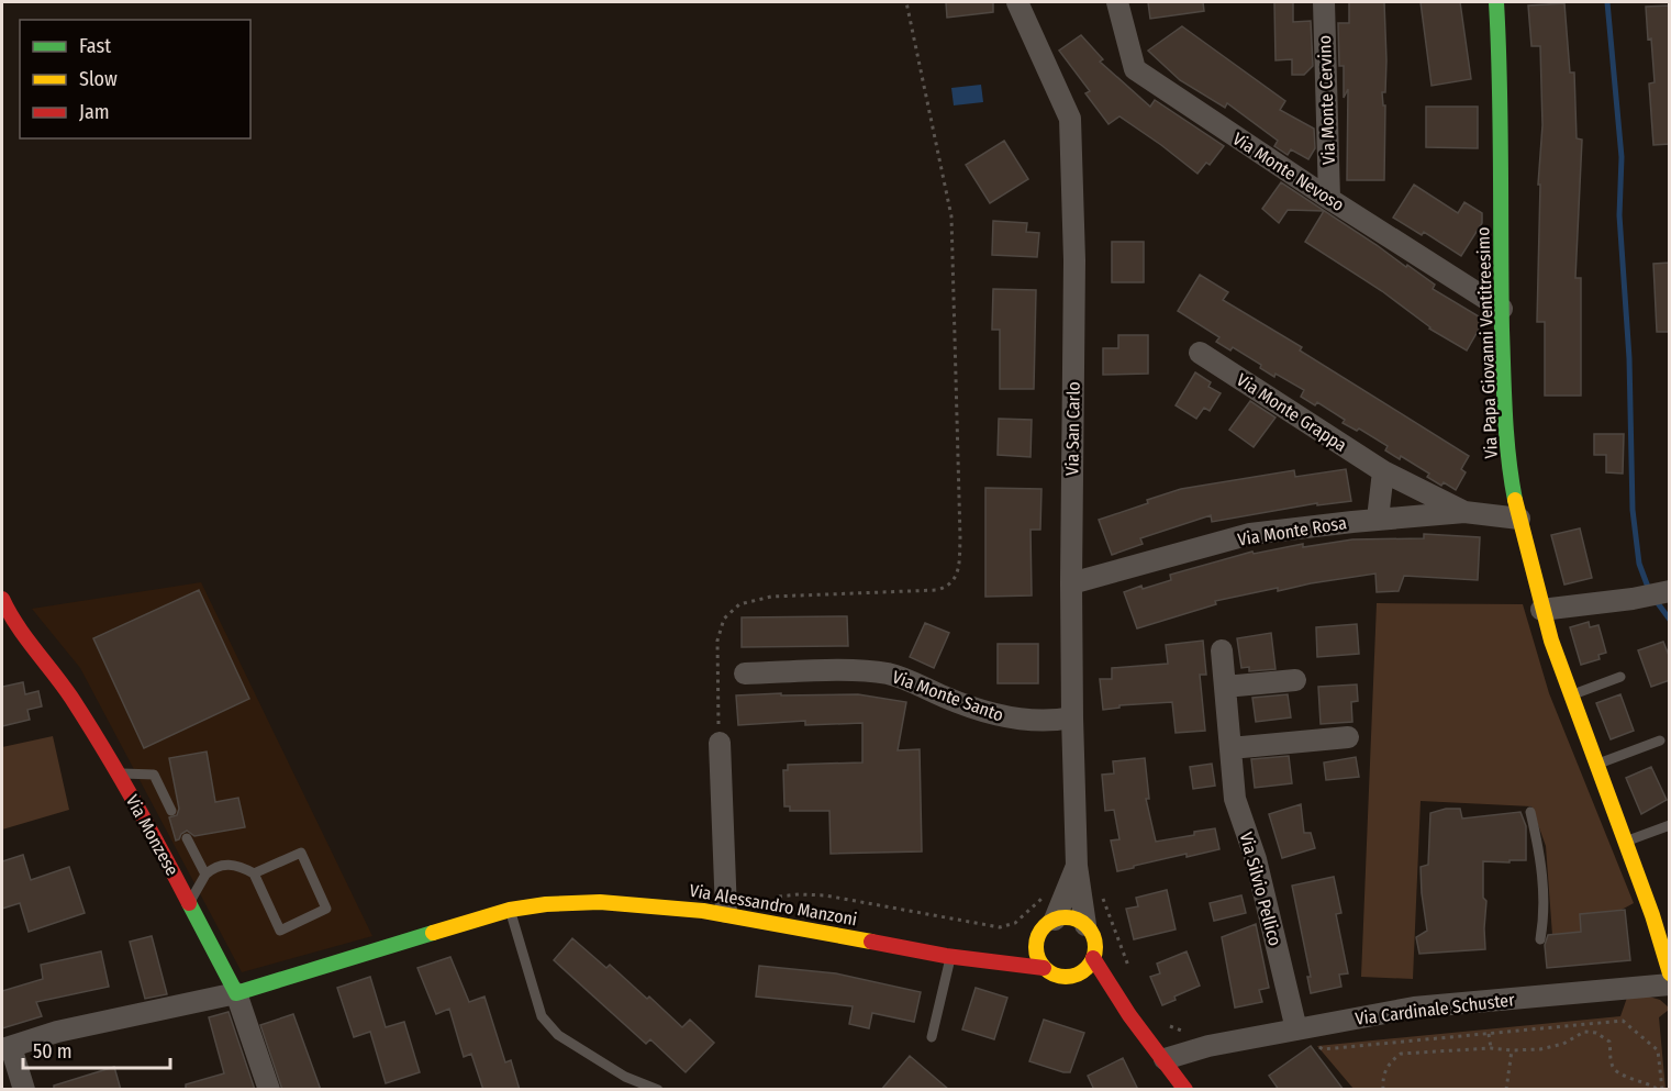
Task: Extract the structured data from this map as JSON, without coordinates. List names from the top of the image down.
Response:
{
  "streets": {
    "street": [
      "Via Monte Cervino",
      "Via Monte Nevoso",
      "Via Papa Giovanni Ventitreesimo",
      "Via Monte Grappa",
      "Via San Carlo",
      "Via Monte Rosa",
      "Via Monte Santo",
      "Via Monzese",
      "Via Silvio Pellico",
      "Via Alessandro Manzoni",
      "Via Cardinale Schuster"
    ]
  },
  "crossings": [
    ["Via Monte Cervino", "Via Monte Nevoso"],
    ["Via Monte Nevoso", "Via Papa Giovanni Ventitreesimo"],
    ["Via Papa Giovanni Ventitreesimo", "Via Monte Rosa"],
    ["Via Monte Grappa", "Via Monte Rosa"],
    ["Via San Carlo", "Via Monte Rosa"],
    ["Via San Carlo", "Via Monte Santo"],
    ["Via San Carlo", "Via Alessandro Manzoni"],
    ["Via Monzese", "Via Alessandro Manzoni"],
    ["Via Silvio Pellico", "Via Cardinale Schuster"]
  ],
  "legend": ["Fast", "Slow", "Jam"],
  "scale_bar": "50 m"
}
